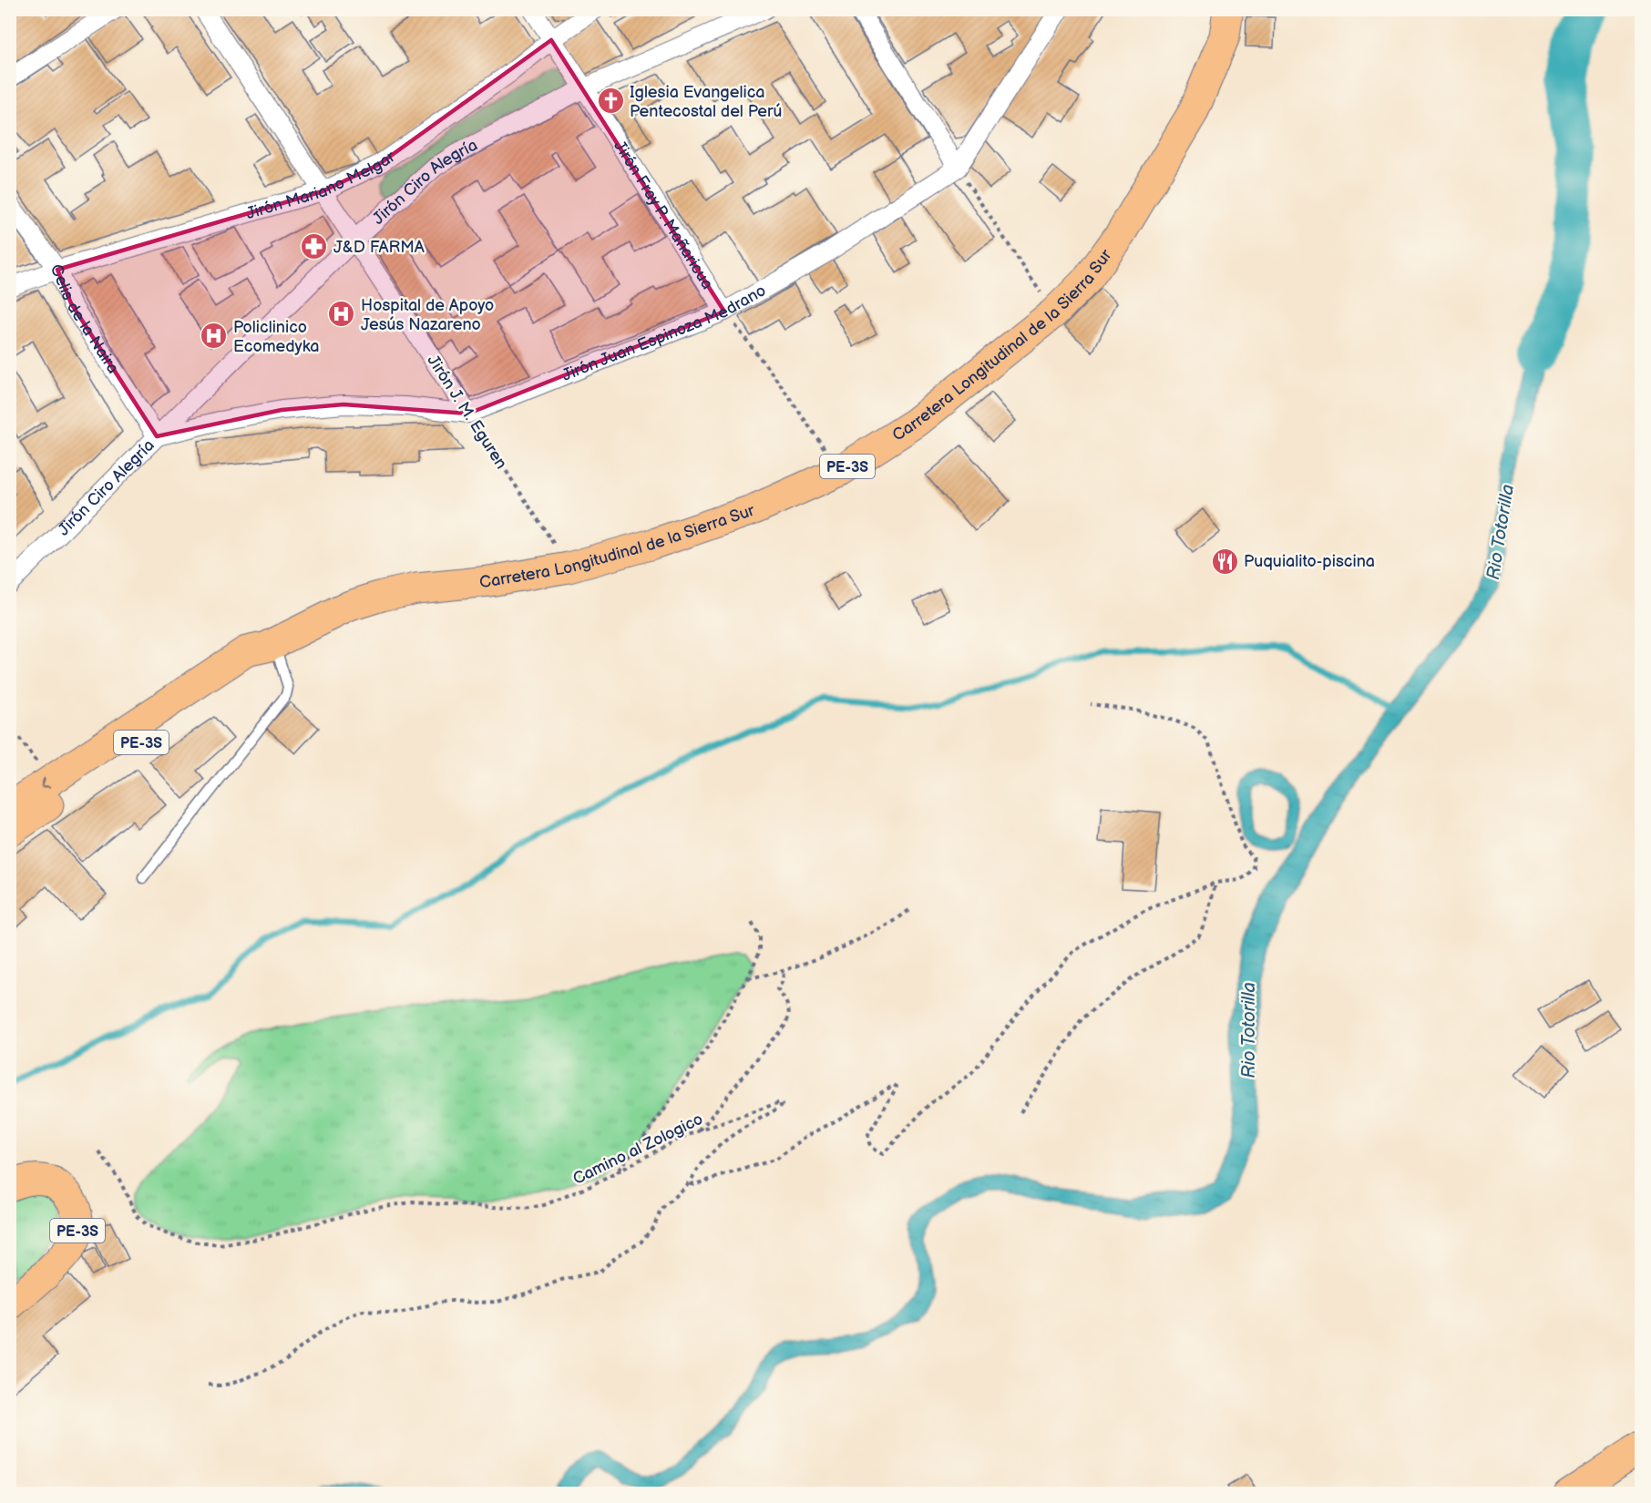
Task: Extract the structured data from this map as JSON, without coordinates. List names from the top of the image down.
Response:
{
  "streets": {
    "highway": ["Carretera Longitudinal de la Sierra Sur", "PE-3S"],
    "street": [
      "Jirón Mariano Melgar",
      "Jirón Ciro Alegría",
      "Jirón Fray P. Mañaricua",
      "Celis de la Naira",
      "Jirón Juan Espinoza Medrano",
      "Jirón J. M. Eguren"
    ],
    "path": ["Camino al Zologico"]
  },
  "crossings": [
    ["Jirón Mariano Melgar", "Jirón Fray P. Mañaricua"],
    ["Jirón Mariano Melgar", "Celis de la Naira"],
    ["Jirón Mariano Melgar", "Jirón J. M. Eguren"],
    ["Jirón Ciro Alegría", "Jirón Fray P. Mañaricua"],
    ["Jirón Ciro Alegría", "Celis de la Naira"],
    ["Jirón Ciro Alegría", "Jirón Juan Espinoza Medrano"],
    ["Jirón Ciro Alegría", "Jirón J. M. Eguren"],
    ["Jirón Fray P. Mañaricua", "Jirón Juan Espinoza Medrano"],
    ["Celis de la Naira", "Jirón Juan Espinoza Medrano"],
    ["Jirón Juan Espinoza Medrano", "Jirón J. M. Eguren"],
    ["Carretera Longitudinal de la Sierra Sur", "Jirón J. M. Eguren"],
    ["Carretera Longitudinal de la Sierra Sur", "PE-3S"]
  ],
  "water": ["Rio Totorilla"],
  "places": {
    "church": ["Iglesia Evangelica Pentecostal del Perú"],
    "pharmacy": ["J&D FARMA"],
    "hospital": ["Hospital de Apoyo Jesús Nazareno", "Policlinico Ecomedyka"],
    "restaurant": ["Puquialito-piscina"]
  }
}
